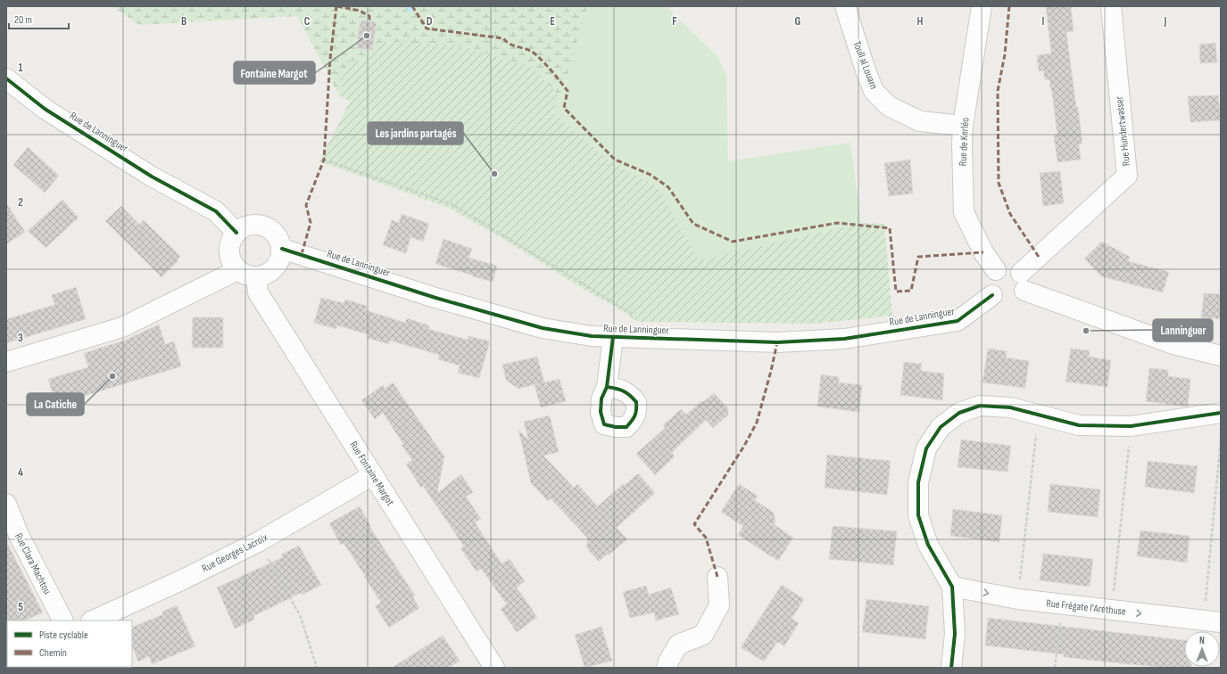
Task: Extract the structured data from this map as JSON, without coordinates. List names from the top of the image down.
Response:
{
  "streets": {
    "street": [
      "Toull al Louarn",
      "Rue Hundertwasser",
      "Rue de Lanninguer",
      "Rue de Kerléo",
      "Rue Fontaine Margot",
      "Rue Georges Lacroix",
      "Rue Clara Machtou",
      "Rue Frégate l'Aréthuse"
    ]
  },
  "crossings": [
    ["Toull al Louarn", "Rue de Kerléo"],
    ["Rue Hundertwasser", "Rue de Lanninguer"],
    ["Rue Hundertwasser", "Rue de Kerléo"],
    ["Rue de Lanninguer", "Rue de Kerléo"],
    ["Rue de Lanninguer", "Rue Fontaine Margot"],
    ["Rue Fontaine Margot", "Rue Georges Lacroix"]
  ],
  "one_way": ["Rue Frégate l'Aréthuse"],
  "places": [
    "Fontaine Margot",
    "Les jardins partagés",
    "Lanninguer",
    "La Catiche"
  ],
  "legend": ["Piste cyclable", "Chemin"],
  "scale_bar": "20 m",
  "north": "top",
  "grid": {
    "columns": [
      "B",
      "C",
      "D",
      "E",
      "F",
      "G",
      "H",
      "I",
      "J"
    ],
    "rows": [
      "1",
      "2",
      "3",
      "4",
      "5"
    ]
  }
}
